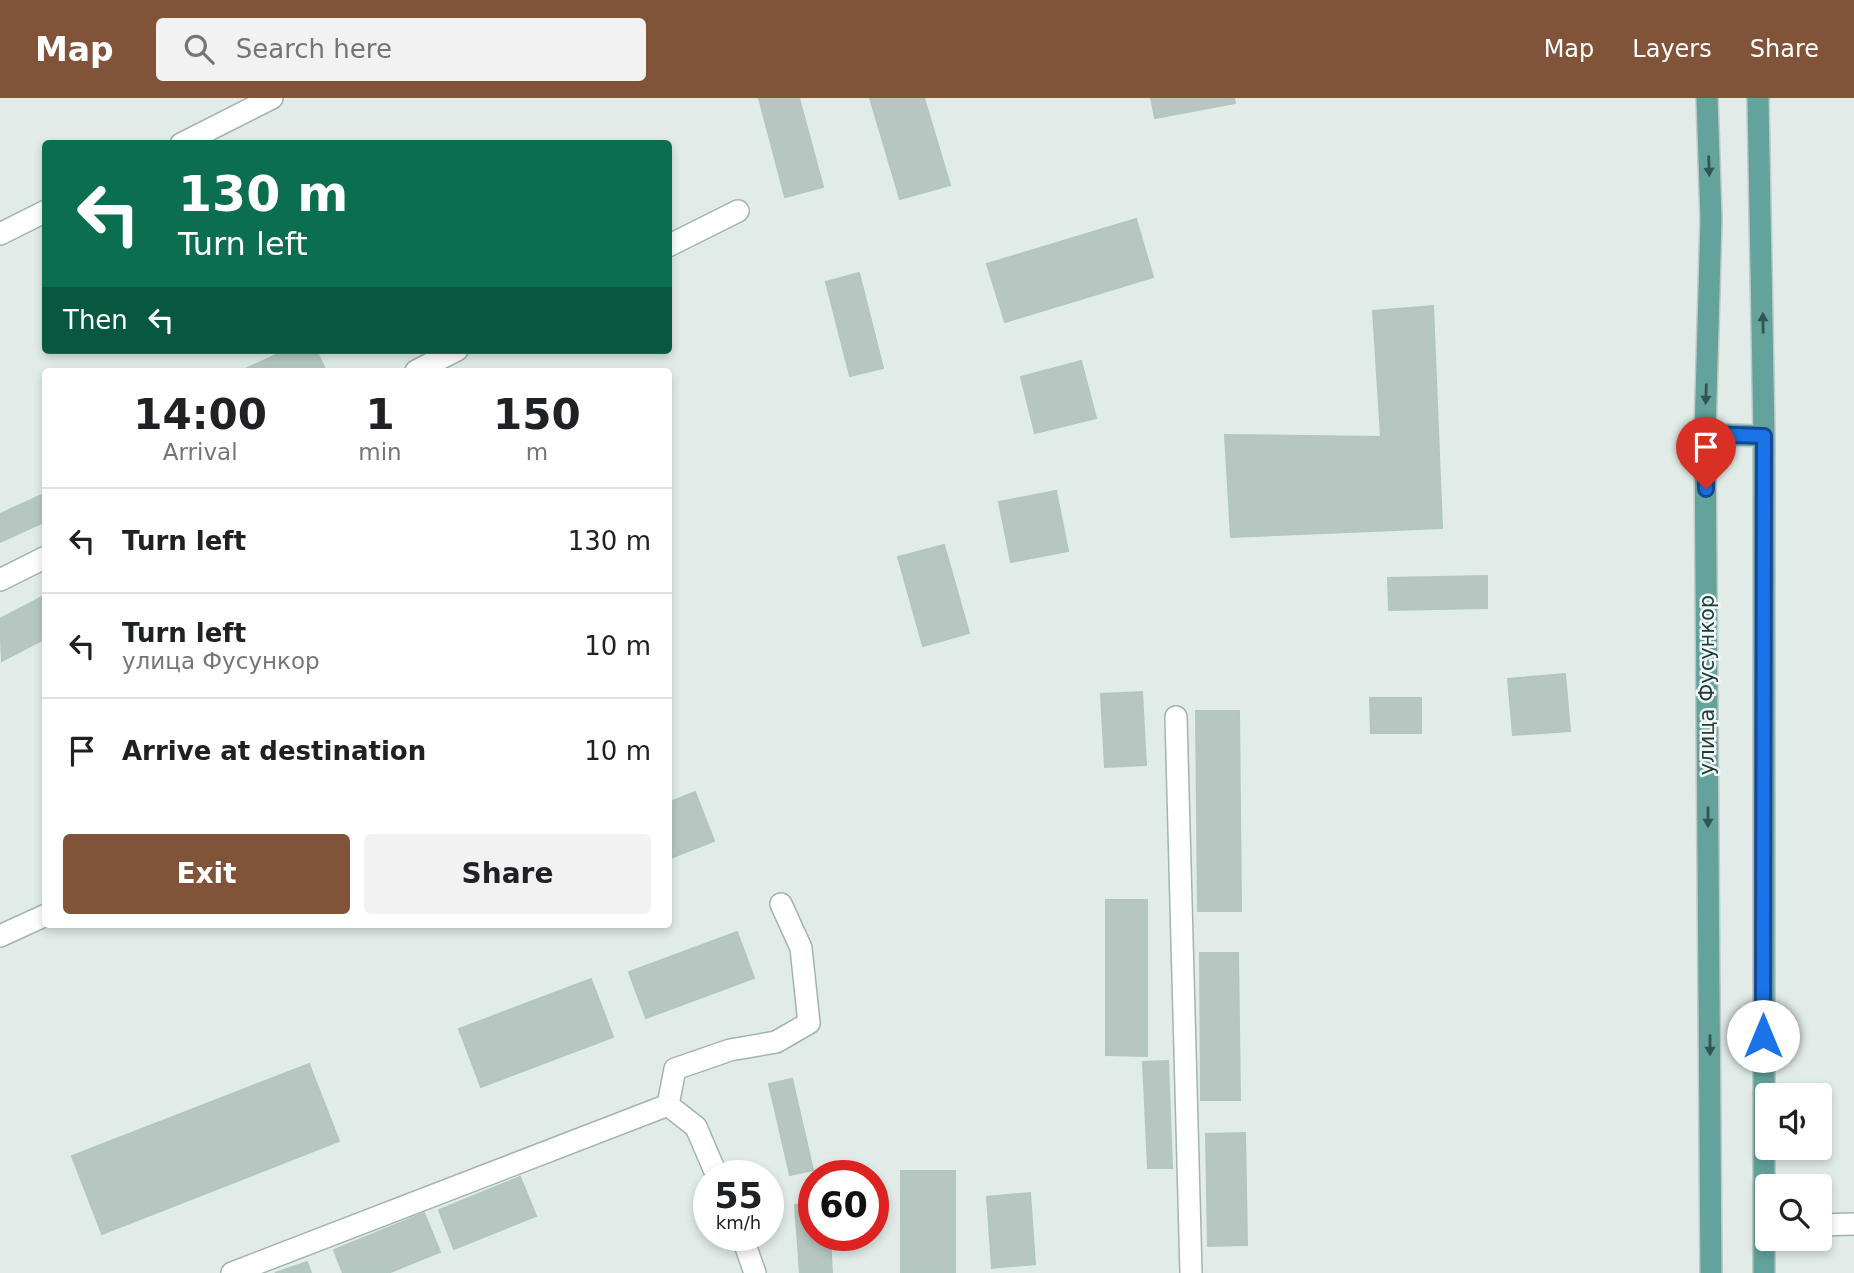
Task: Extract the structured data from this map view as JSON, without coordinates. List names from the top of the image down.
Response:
{
  "streets": {
    "main road": ["улица Фусункор"]
  },
  "page": {
    "header": "Map",
    "search": "Search here",
    "nav": ["Map", "Layers", "Share"],
    "turn": ["130 m", "Turn left"],
    "then": "Then",
    "eta": [
      "14:00",
      "Arrival",
      "1",
      "min",
      "150",
      "m"
    ],
    "list": [
      {
        "name": "Turn left",
        "value": "130 m"
      },
      {
        "name": "Turn left",
        "note": "улица Фусункор",
        "value": "10 m"
      },
      {
        "name": "Arrive at destination",
        "value": "10 m"
      }
    ],
    "buttons": ["Exit", "Share"],
    "speed": "55 km/h",
    "limit": "60"
  }
}
